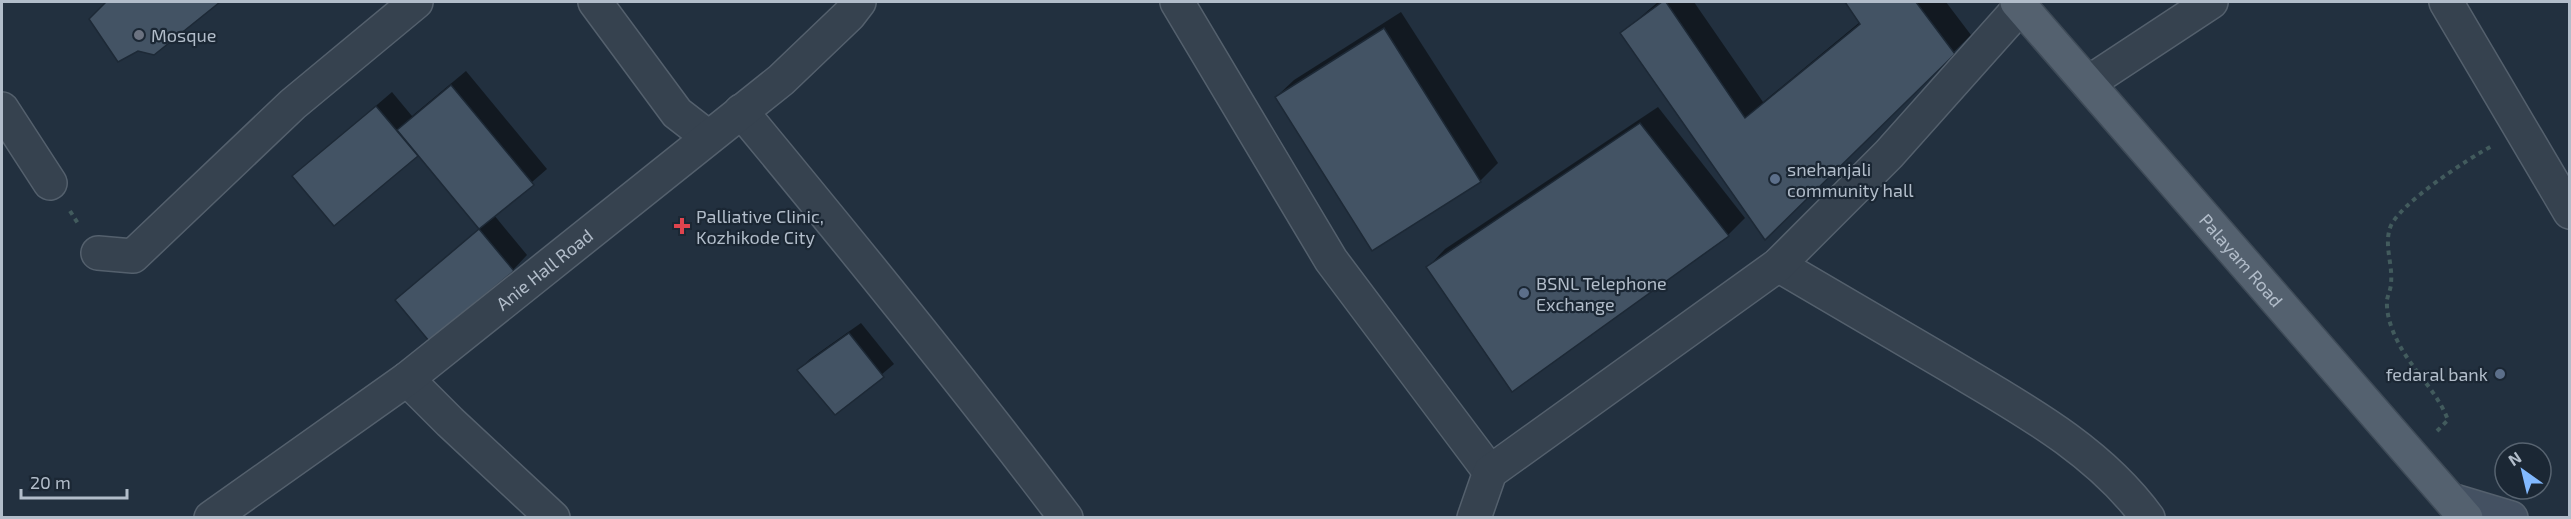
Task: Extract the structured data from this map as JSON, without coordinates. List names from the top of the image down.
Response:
{
  "streets": {
    "main road": ["Palayam Road"],
    "street": ["Anie Hall Road"]
  },
  "places": {
    "other": [
      "Mosque",
      "snehanjali community hall",
      "BSNL Telephone Exchange",
      "fedaral bank"
    ],
    "health": ["Palliative Clinic, Kozhikode City"]
  },
  "scale_bar": "20 m",
  "north": "top left"
}
